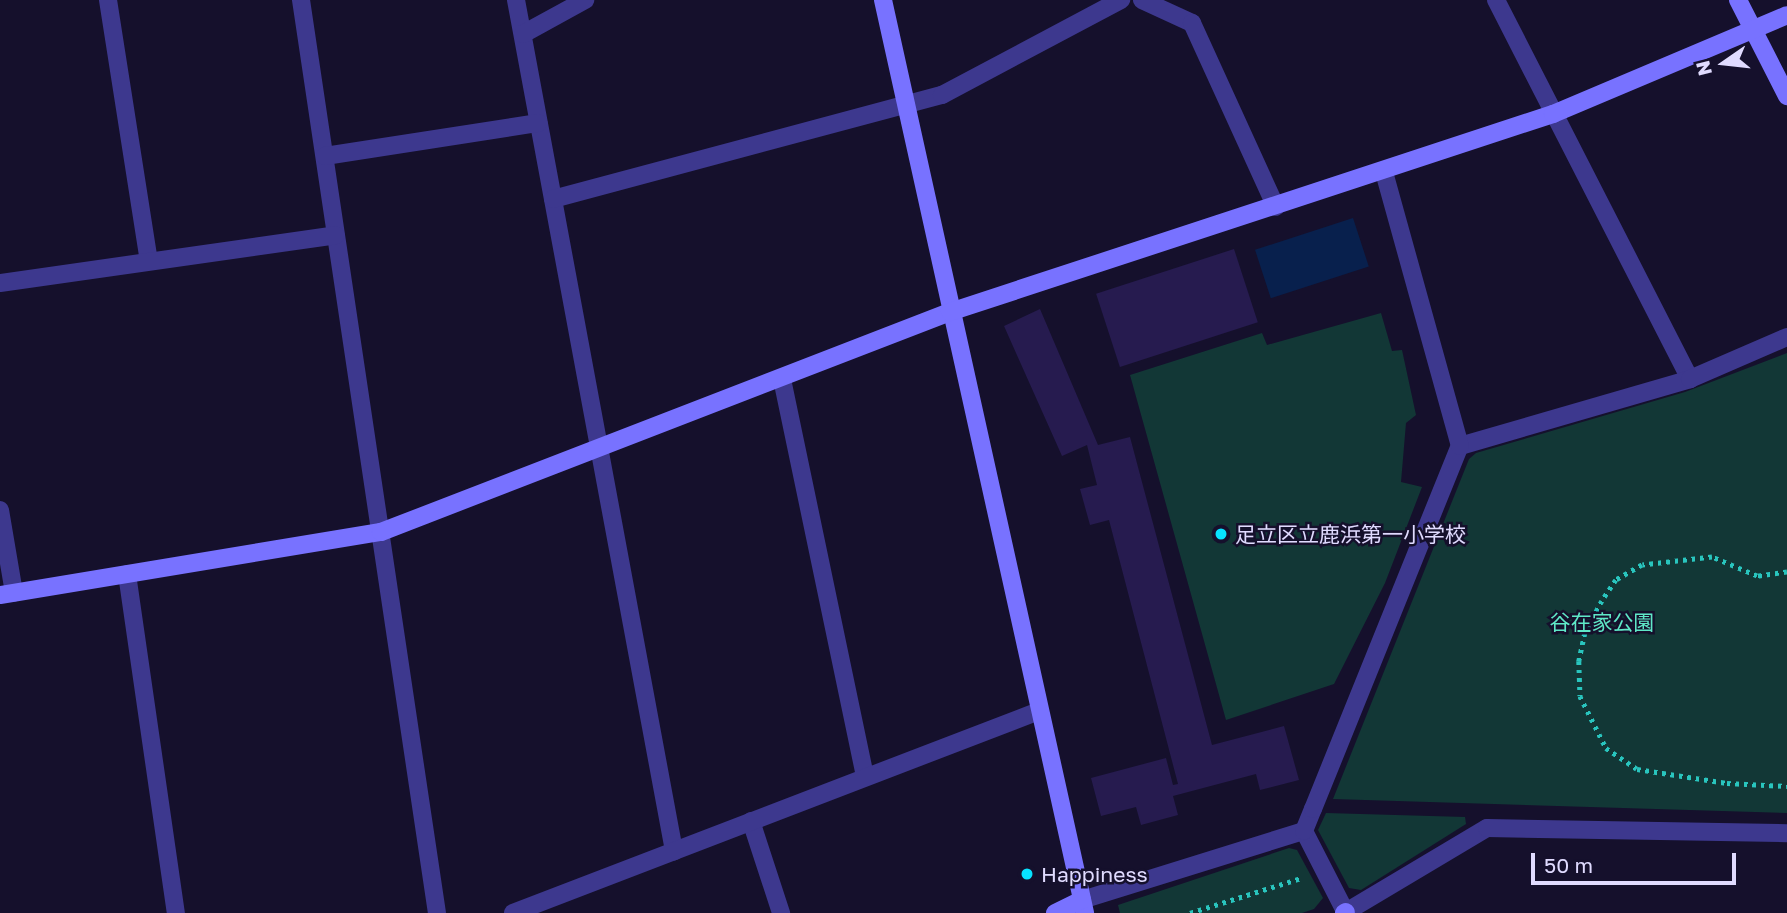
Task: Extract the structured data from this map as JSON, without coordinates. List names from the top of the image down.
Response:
{
  "parks": ["谷在家公園"],
  "places": ["足立区立鹿浜第一小学校", "Happiness"],
  "scale_bar": "50 m",
  "north": "left"
}
